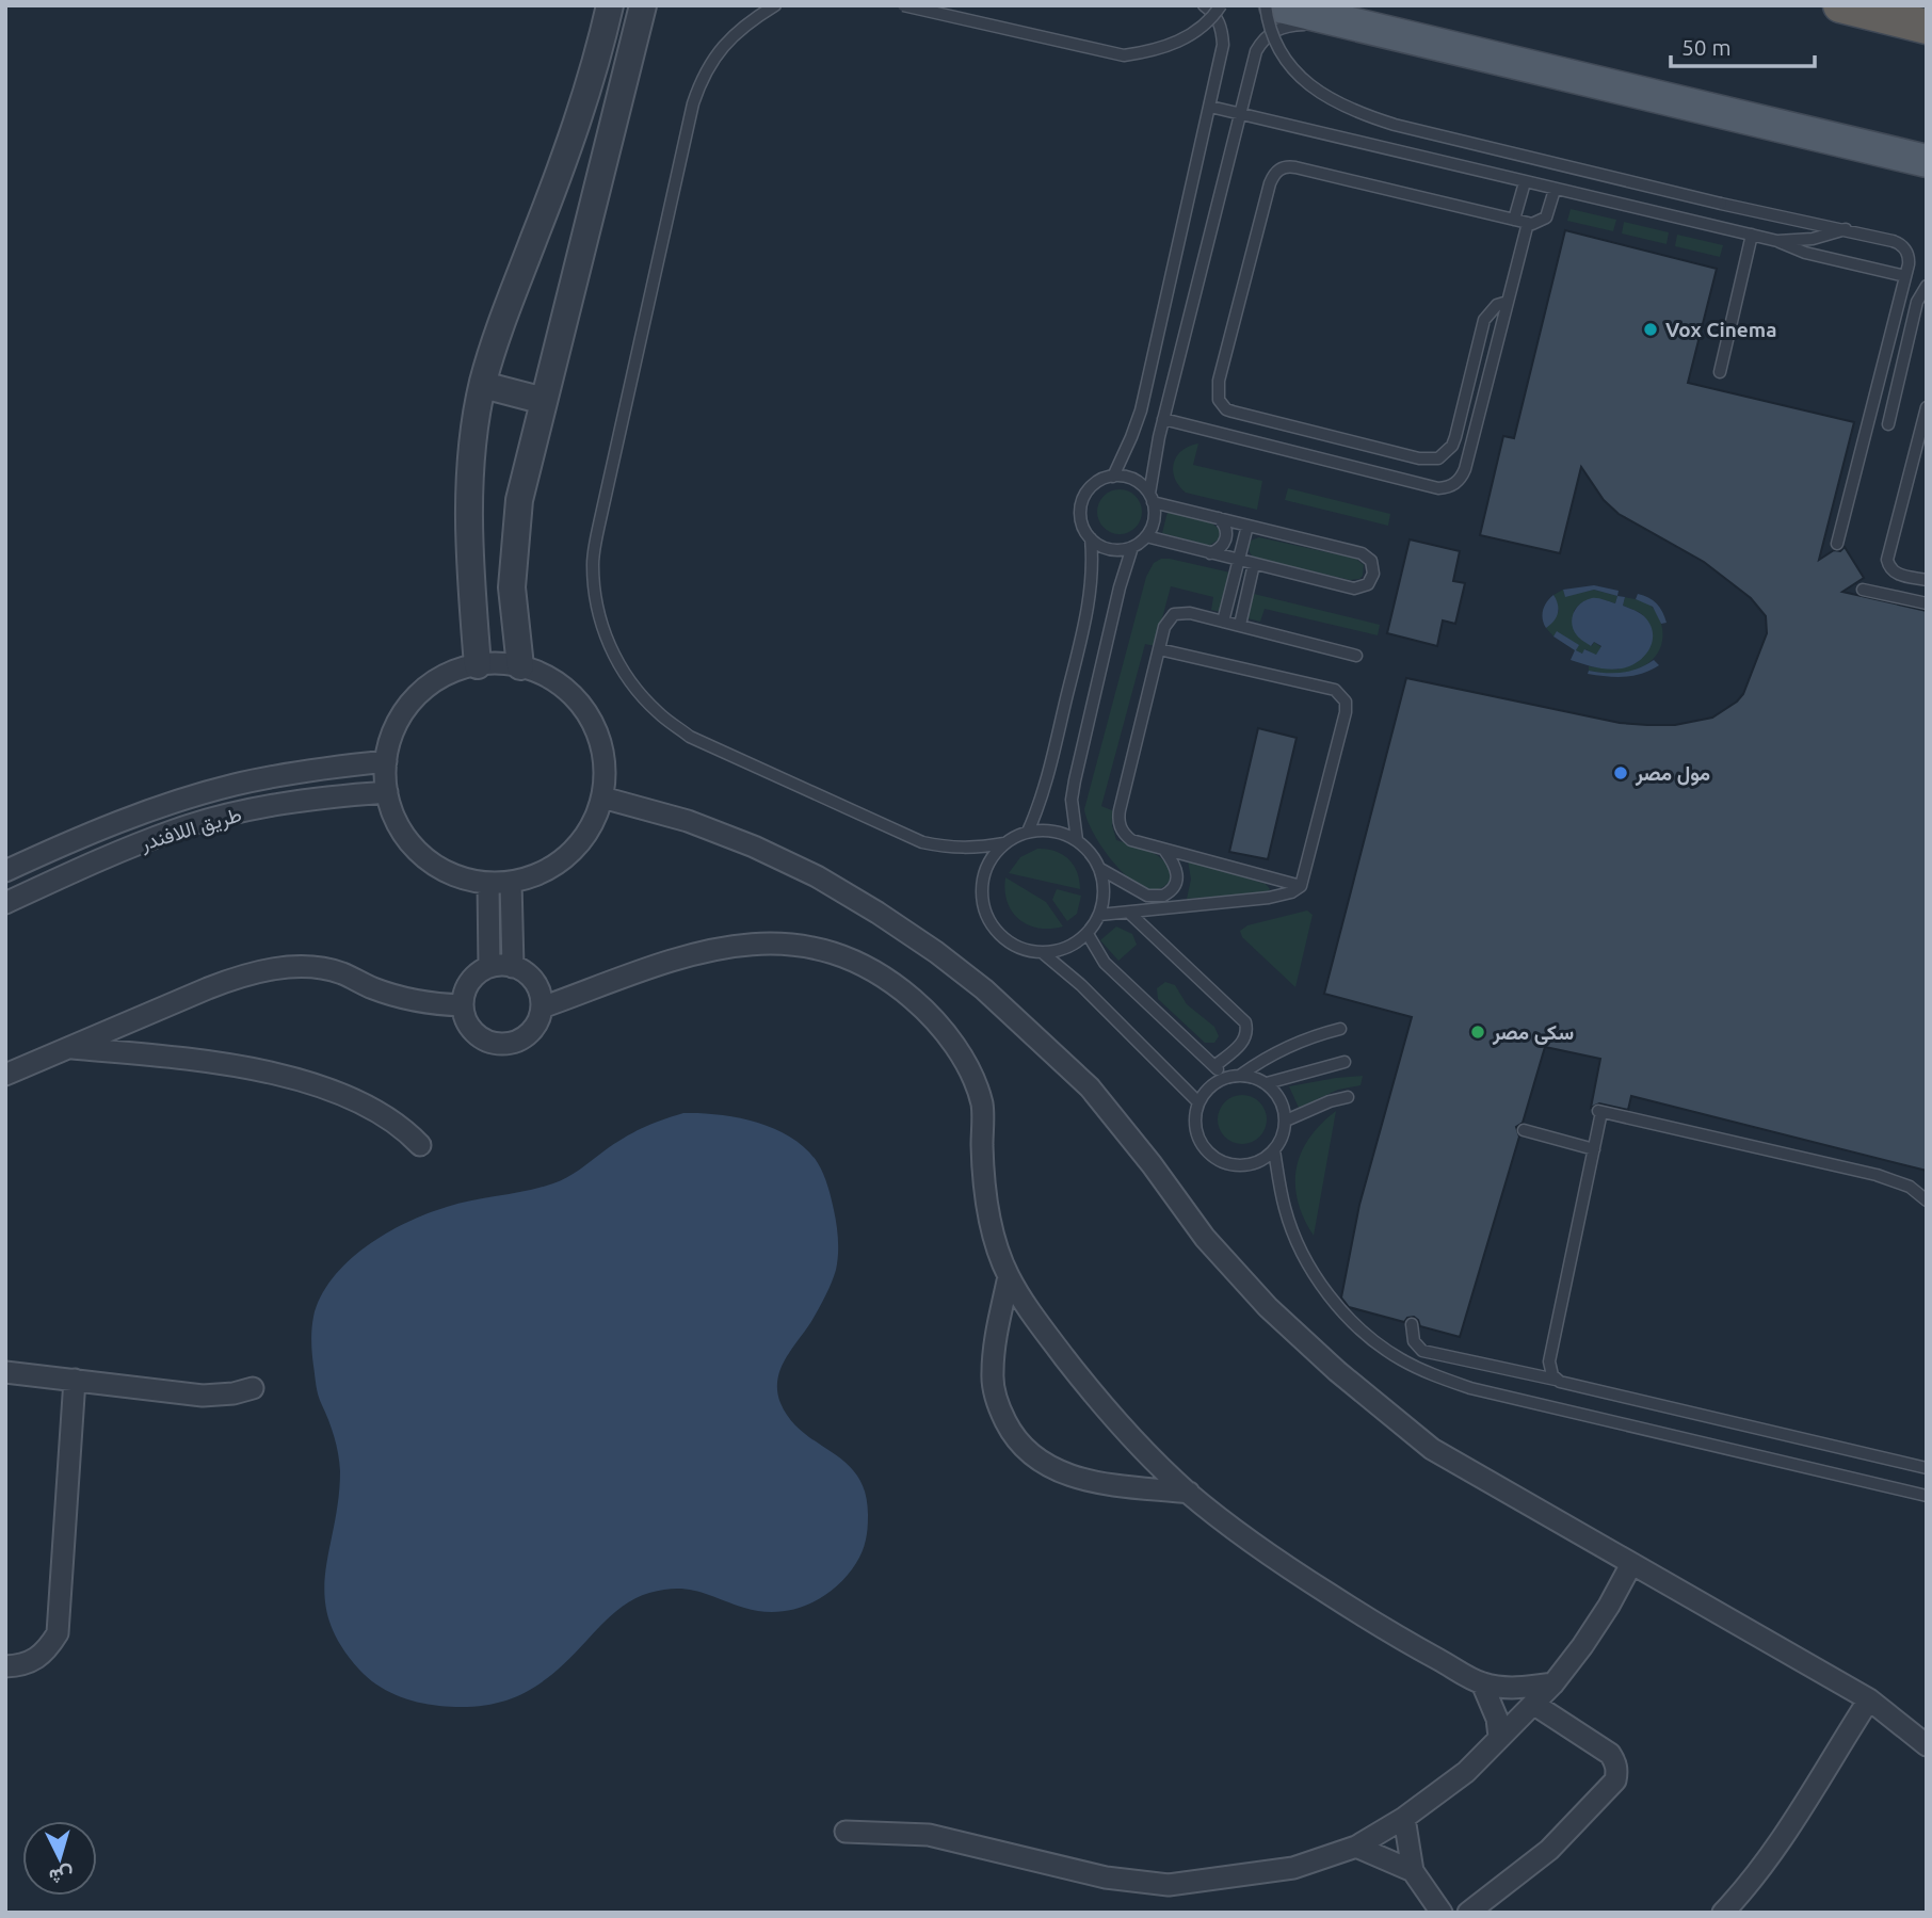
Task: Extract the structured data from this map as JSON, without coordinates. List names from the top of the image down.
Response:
{
  "streets": {
    "street": ["طريق اللافندر"]
  },
  "places": ["Vox Cinema", "مول مصر", "سكى مصر"],
  "scale_bar": "50 m",
  "north": "bottom"
}
